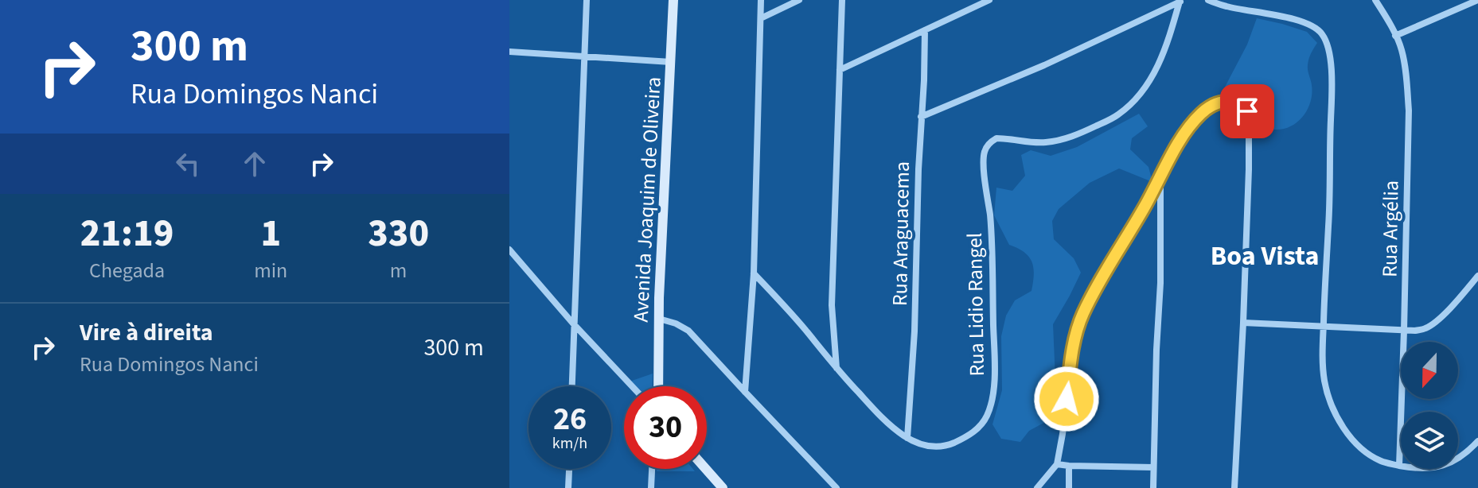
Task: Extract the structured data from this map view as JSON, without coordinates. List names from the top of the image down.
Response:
{
  "streets": {
    "main road": ["Avenida Joaquim de Oliveira"],
    "street": ["Rua Argélia", "Rua Araguacema", "Rua Lidio Rangel"]
  },
  "crossings": [
    ["Rua Araguacema", "Rua Lidio Rangel"]
  ],
  "districts": ["Boa Vista"],
  "north": "bottom",
  "page": {
    "turn": ["300 m", "Rua Domingos Nanci"],
    "eta": [
      "21:19",
      "Chegada",
      "1",
      "min",
      "330",
      "m"
    ],
    "list": [
      {
        "name": "Vire à direita",
        "note": "Rua Domingos Nanci",
        "value": "300 m"
      }
    ],
    "speed": "26 km/h",
    "limit": "30"
  }
}
